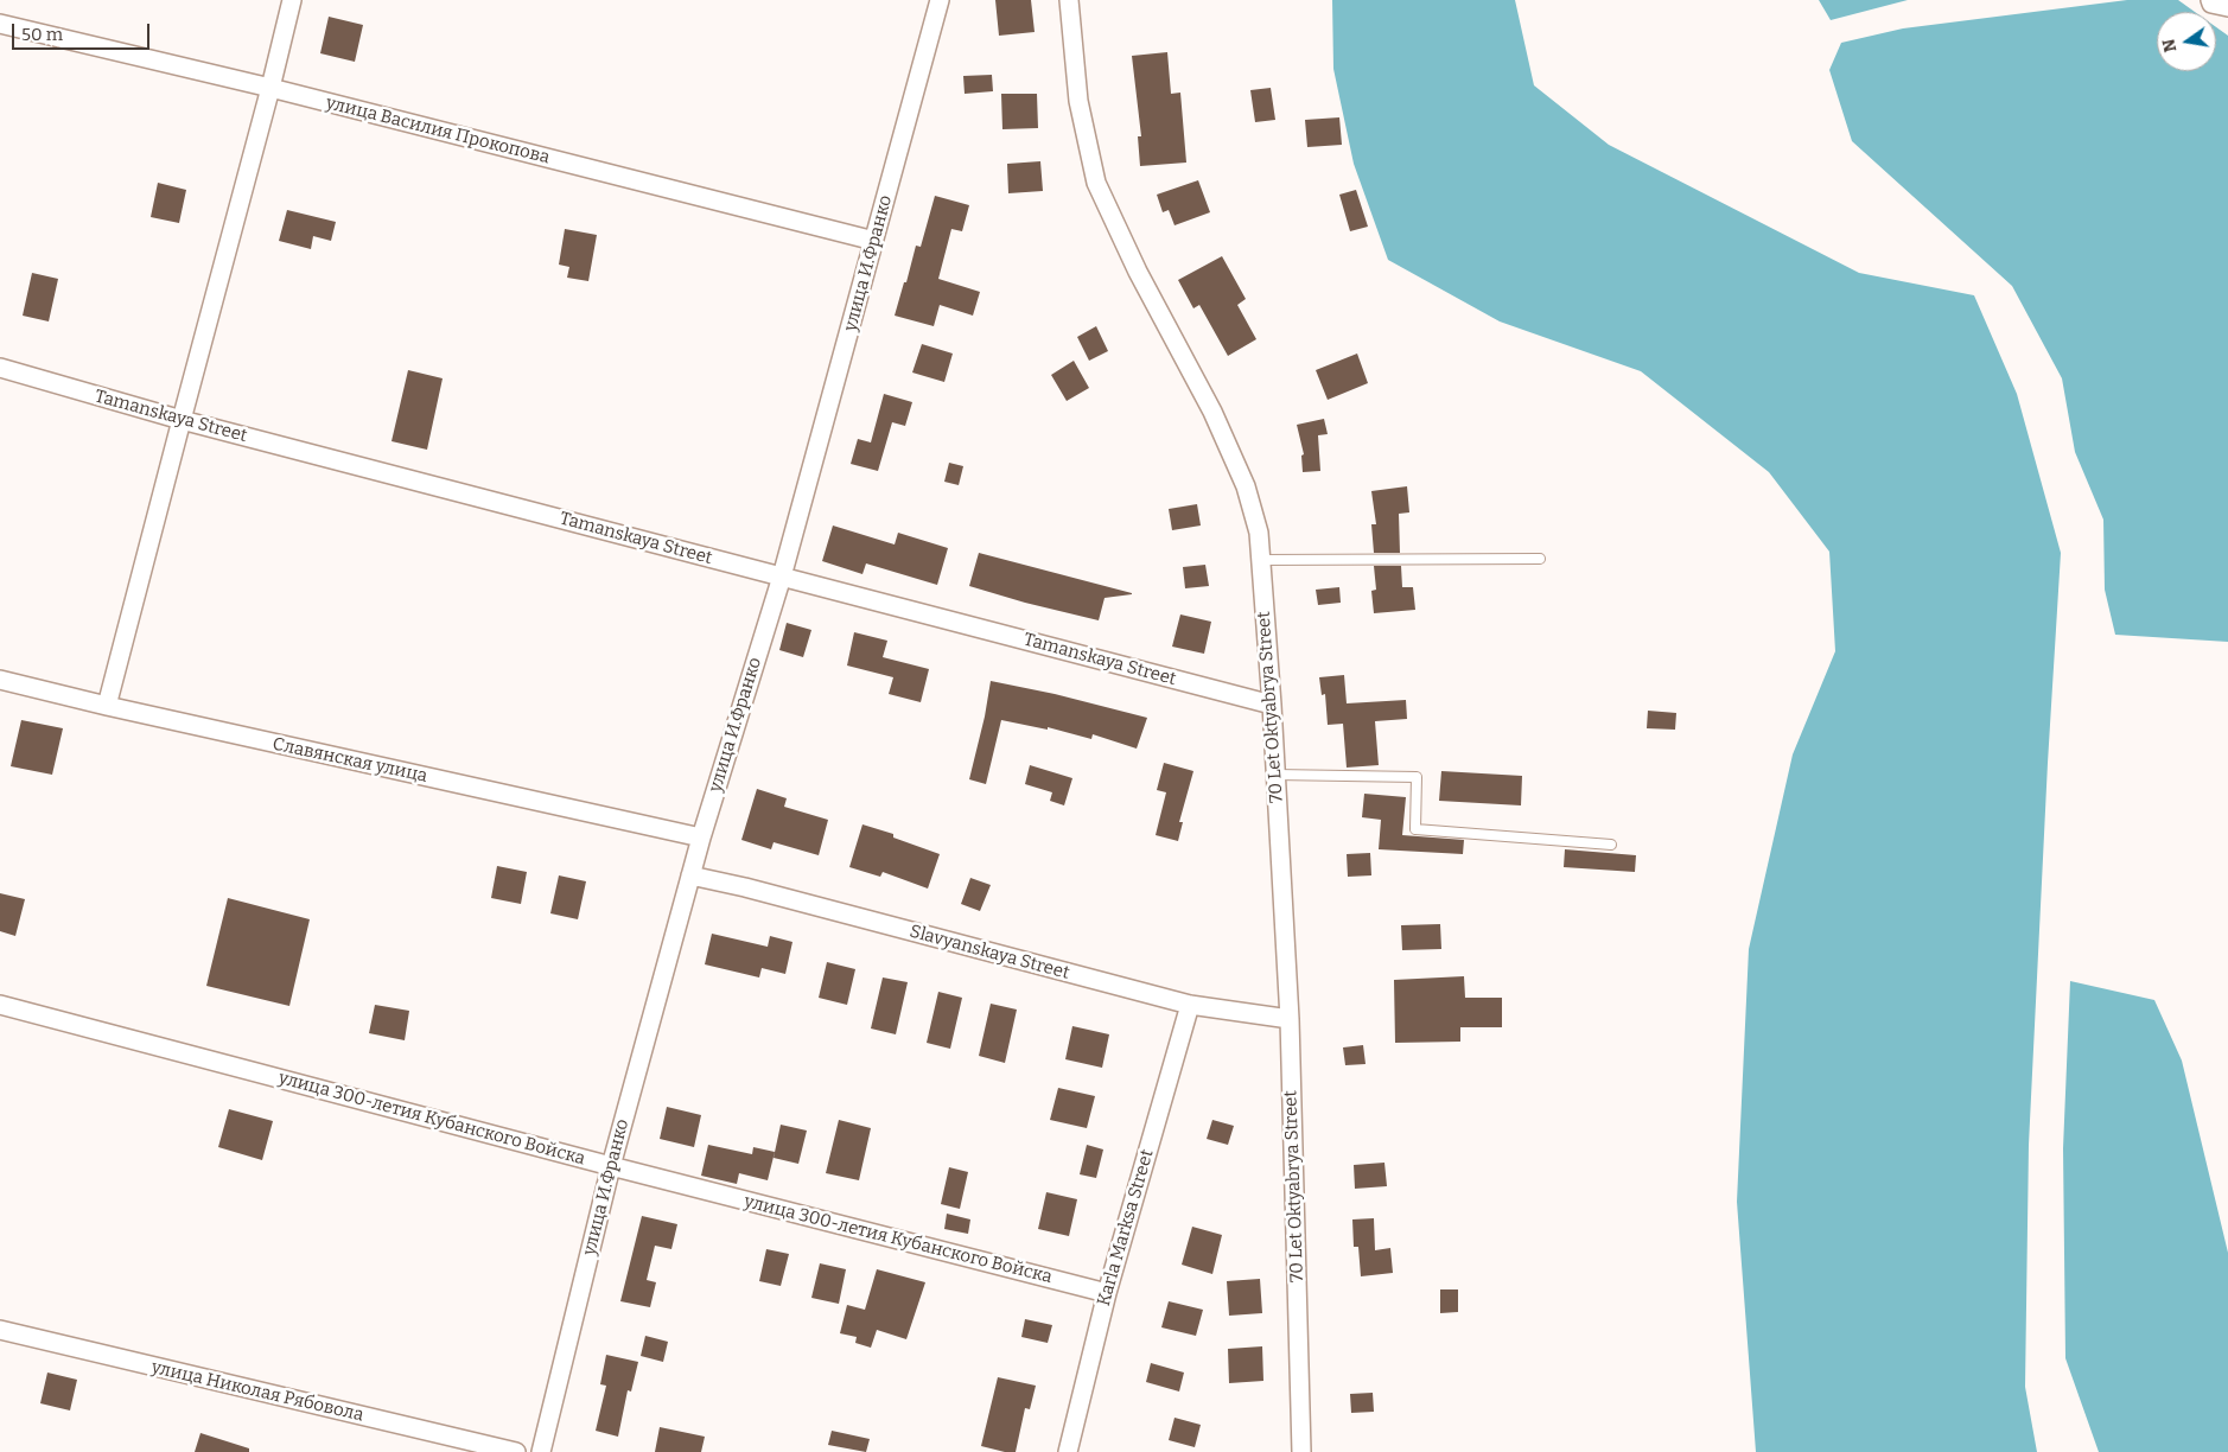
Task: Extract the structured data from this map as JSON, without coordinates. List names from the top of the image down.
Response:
{
  "streets": {
    "street": [
      "улица Василия Прокопова",
      "улица И.Франко",
      "Tamanskaya Street",
      "70 Let Oktyabrya Street",
      "Славянская улица",
      "Slavyanskaya Street",
      "улица 300-летия Кубанского Войска",
      "Karla Marksa Street",
      "улица Николая Рябовола"
    ]
  },
  "crossings": [
    ["улица Василия Прокопова", "улица И.Франко"],
    ["улица И.Франко", "Tamanskaya Street"],
    ["улица И.Франко", "Славянская улица"],
    ["улица И.Франко", "Slavyanskaya Street"],
    ["улица И.Франко", "улица 300-летия Кубанского Войска"],
    ["Tamanskaya Street", "70 Let Oktyabrya Street"],
    ["70 Let Oktyabrya Street", "Slavyanskaya Street"],
    ["Slavyanskaya Street", "Karla Marksa Street"],
    ["улица 300-летия Кубанского Войска", "Karla Marksa Street"]
  ],
  "scale_bar": "50 m",
  "north": "left"
}
